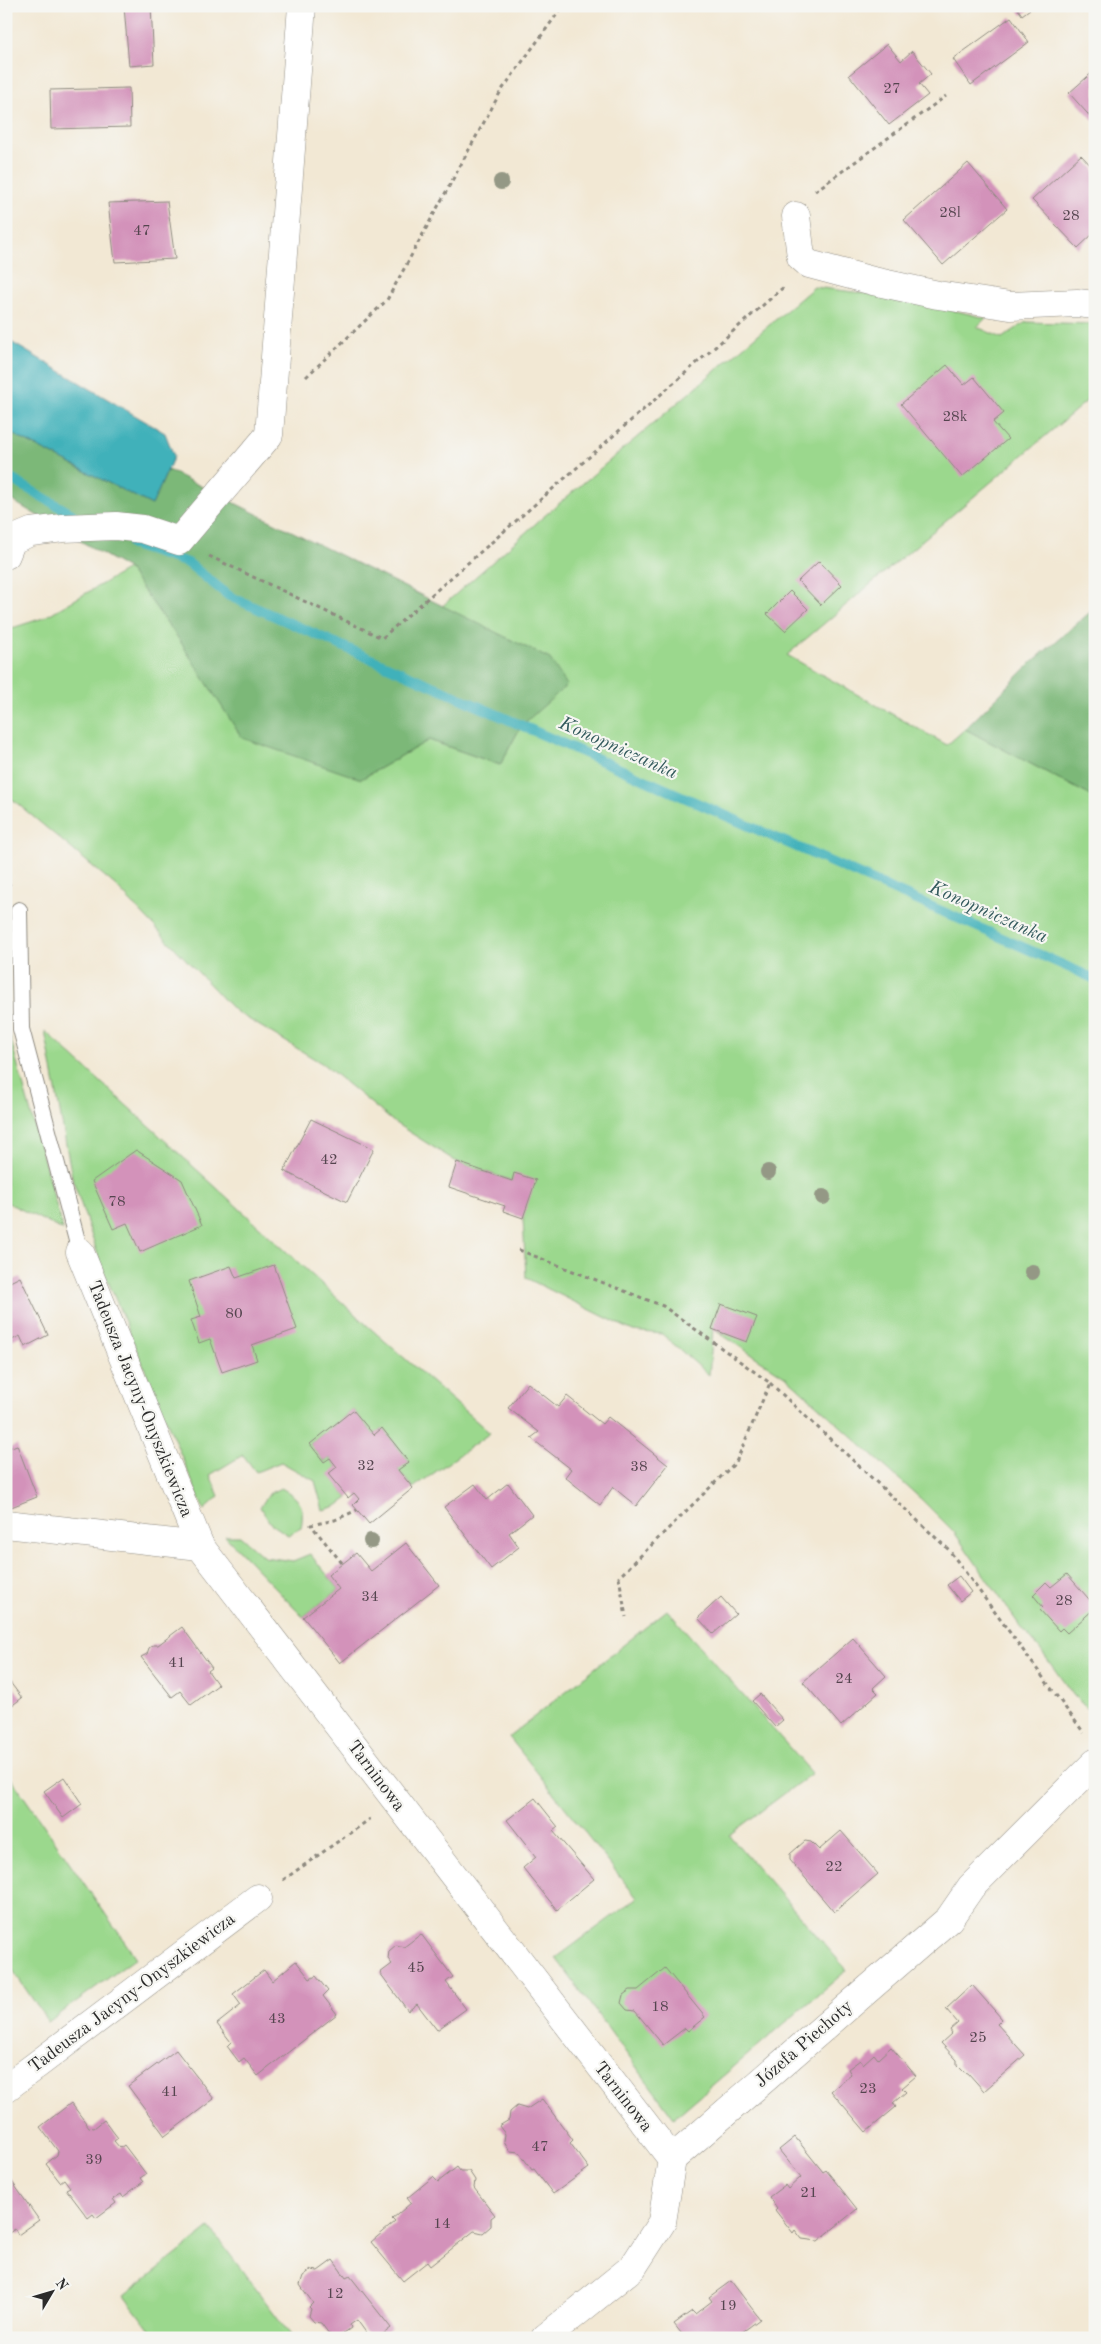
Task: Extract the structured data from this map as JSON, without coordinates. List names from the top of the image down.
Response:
{
  "streets": {
    "street": ["Tadeusza Jacyny-Onyszkiewicza", "Tarninowa", "Józefa Piechoty"]
  },
  "crossings": [
    ["Tadeusza Jacyny-Onyszkiewicza", "Tarninowa"],
    ["Tarninowa", "Józefa Piechoty"]
  ],
  "water": ["Konopniczanka"],
  "house_numbers": [
    "27",
    "28l",
    "28",
    "47",
    "28k",
    "42",
    "78",
    "80",
    "32",
    "38",
    "34",
    "28",
    "41",
    "24",
    "22",
    "45",
    "18",
    "43",
    "25",
    "23",
    "41",
    "47",
    "39",
    "21",
    "14",
    "12",
    "19"
  ],
  "north": "top right"
}
